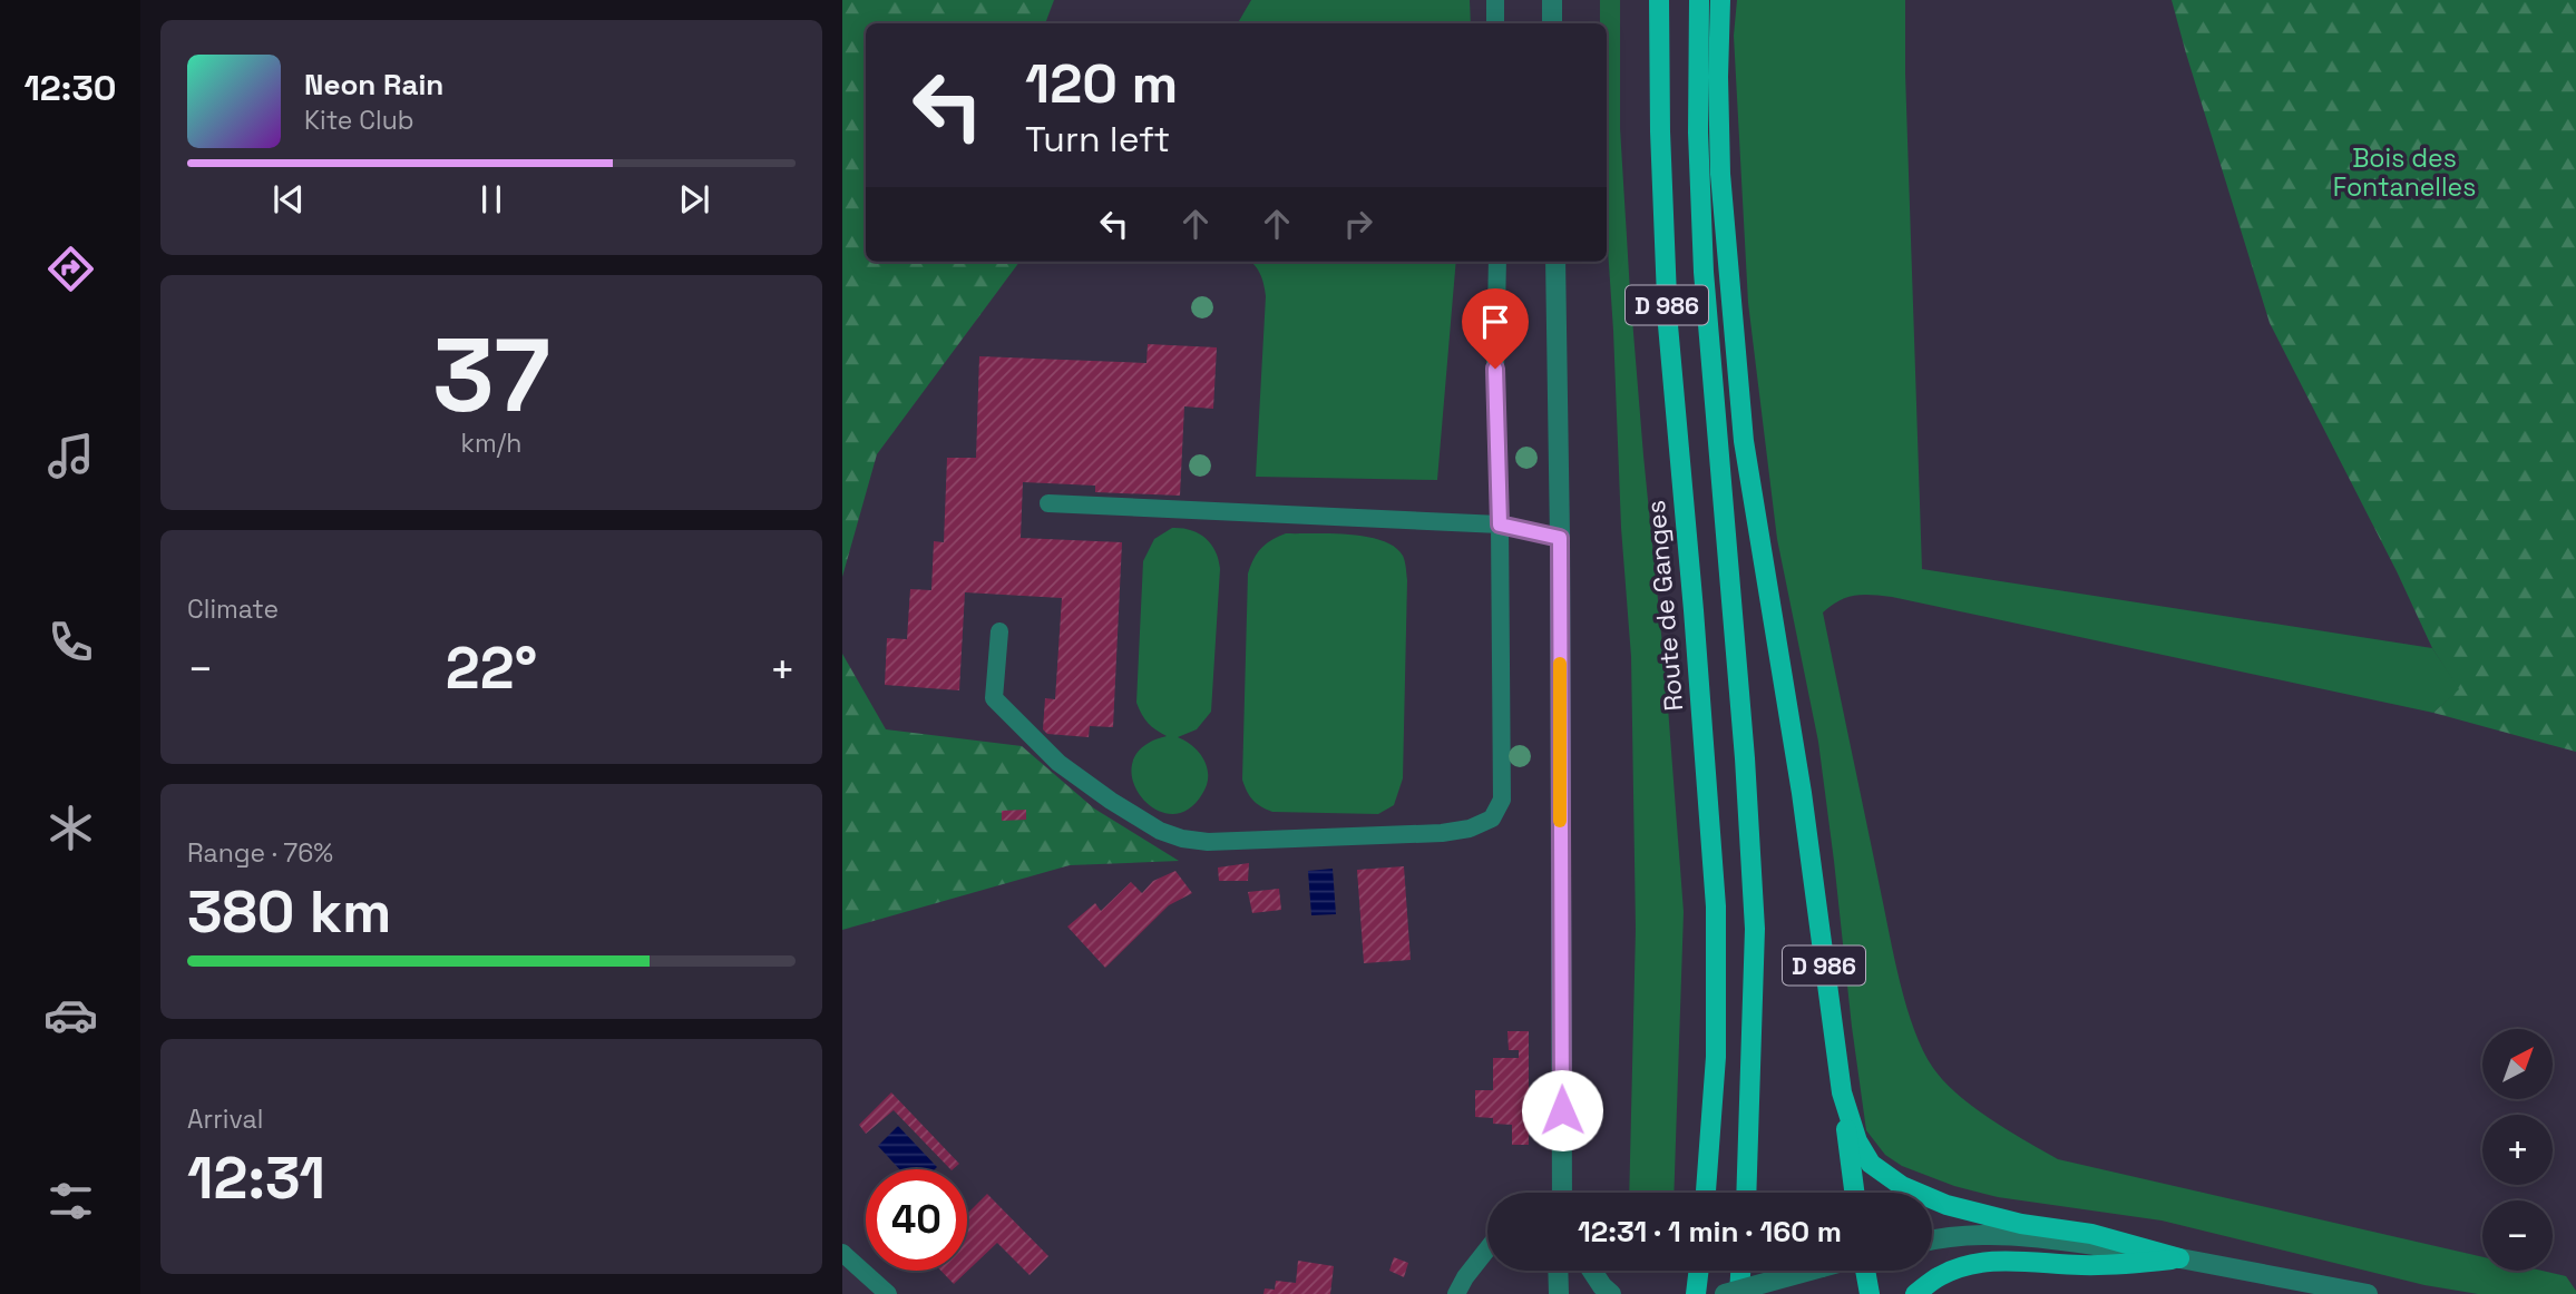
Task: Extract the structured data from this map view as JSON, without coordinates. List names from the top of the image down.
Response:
{
  "streets": {
    "main road": ["D 986", "Route de Ganges"]
  },
  "parks": ["Bois des Fontanelles"],
  "north": "top right",
  "page": {
    "tabs": "12:30",
    "turn": ["120 m", "Turn left"],
    "song": ["Neon Rain", "Kite Club"],
    "tile": [
      ["37", "km/h"],
      "Climate",
      ["Range · 76%", "380 km"],
      ["Arrival", "12:31"]
    ],
    "heat": ["−", "22°", "+"],
    "map_buttons": ["+", "−"],
    "limit": "40",
    "trip": "12:31 · 1 min · 160 m"
  }
}
